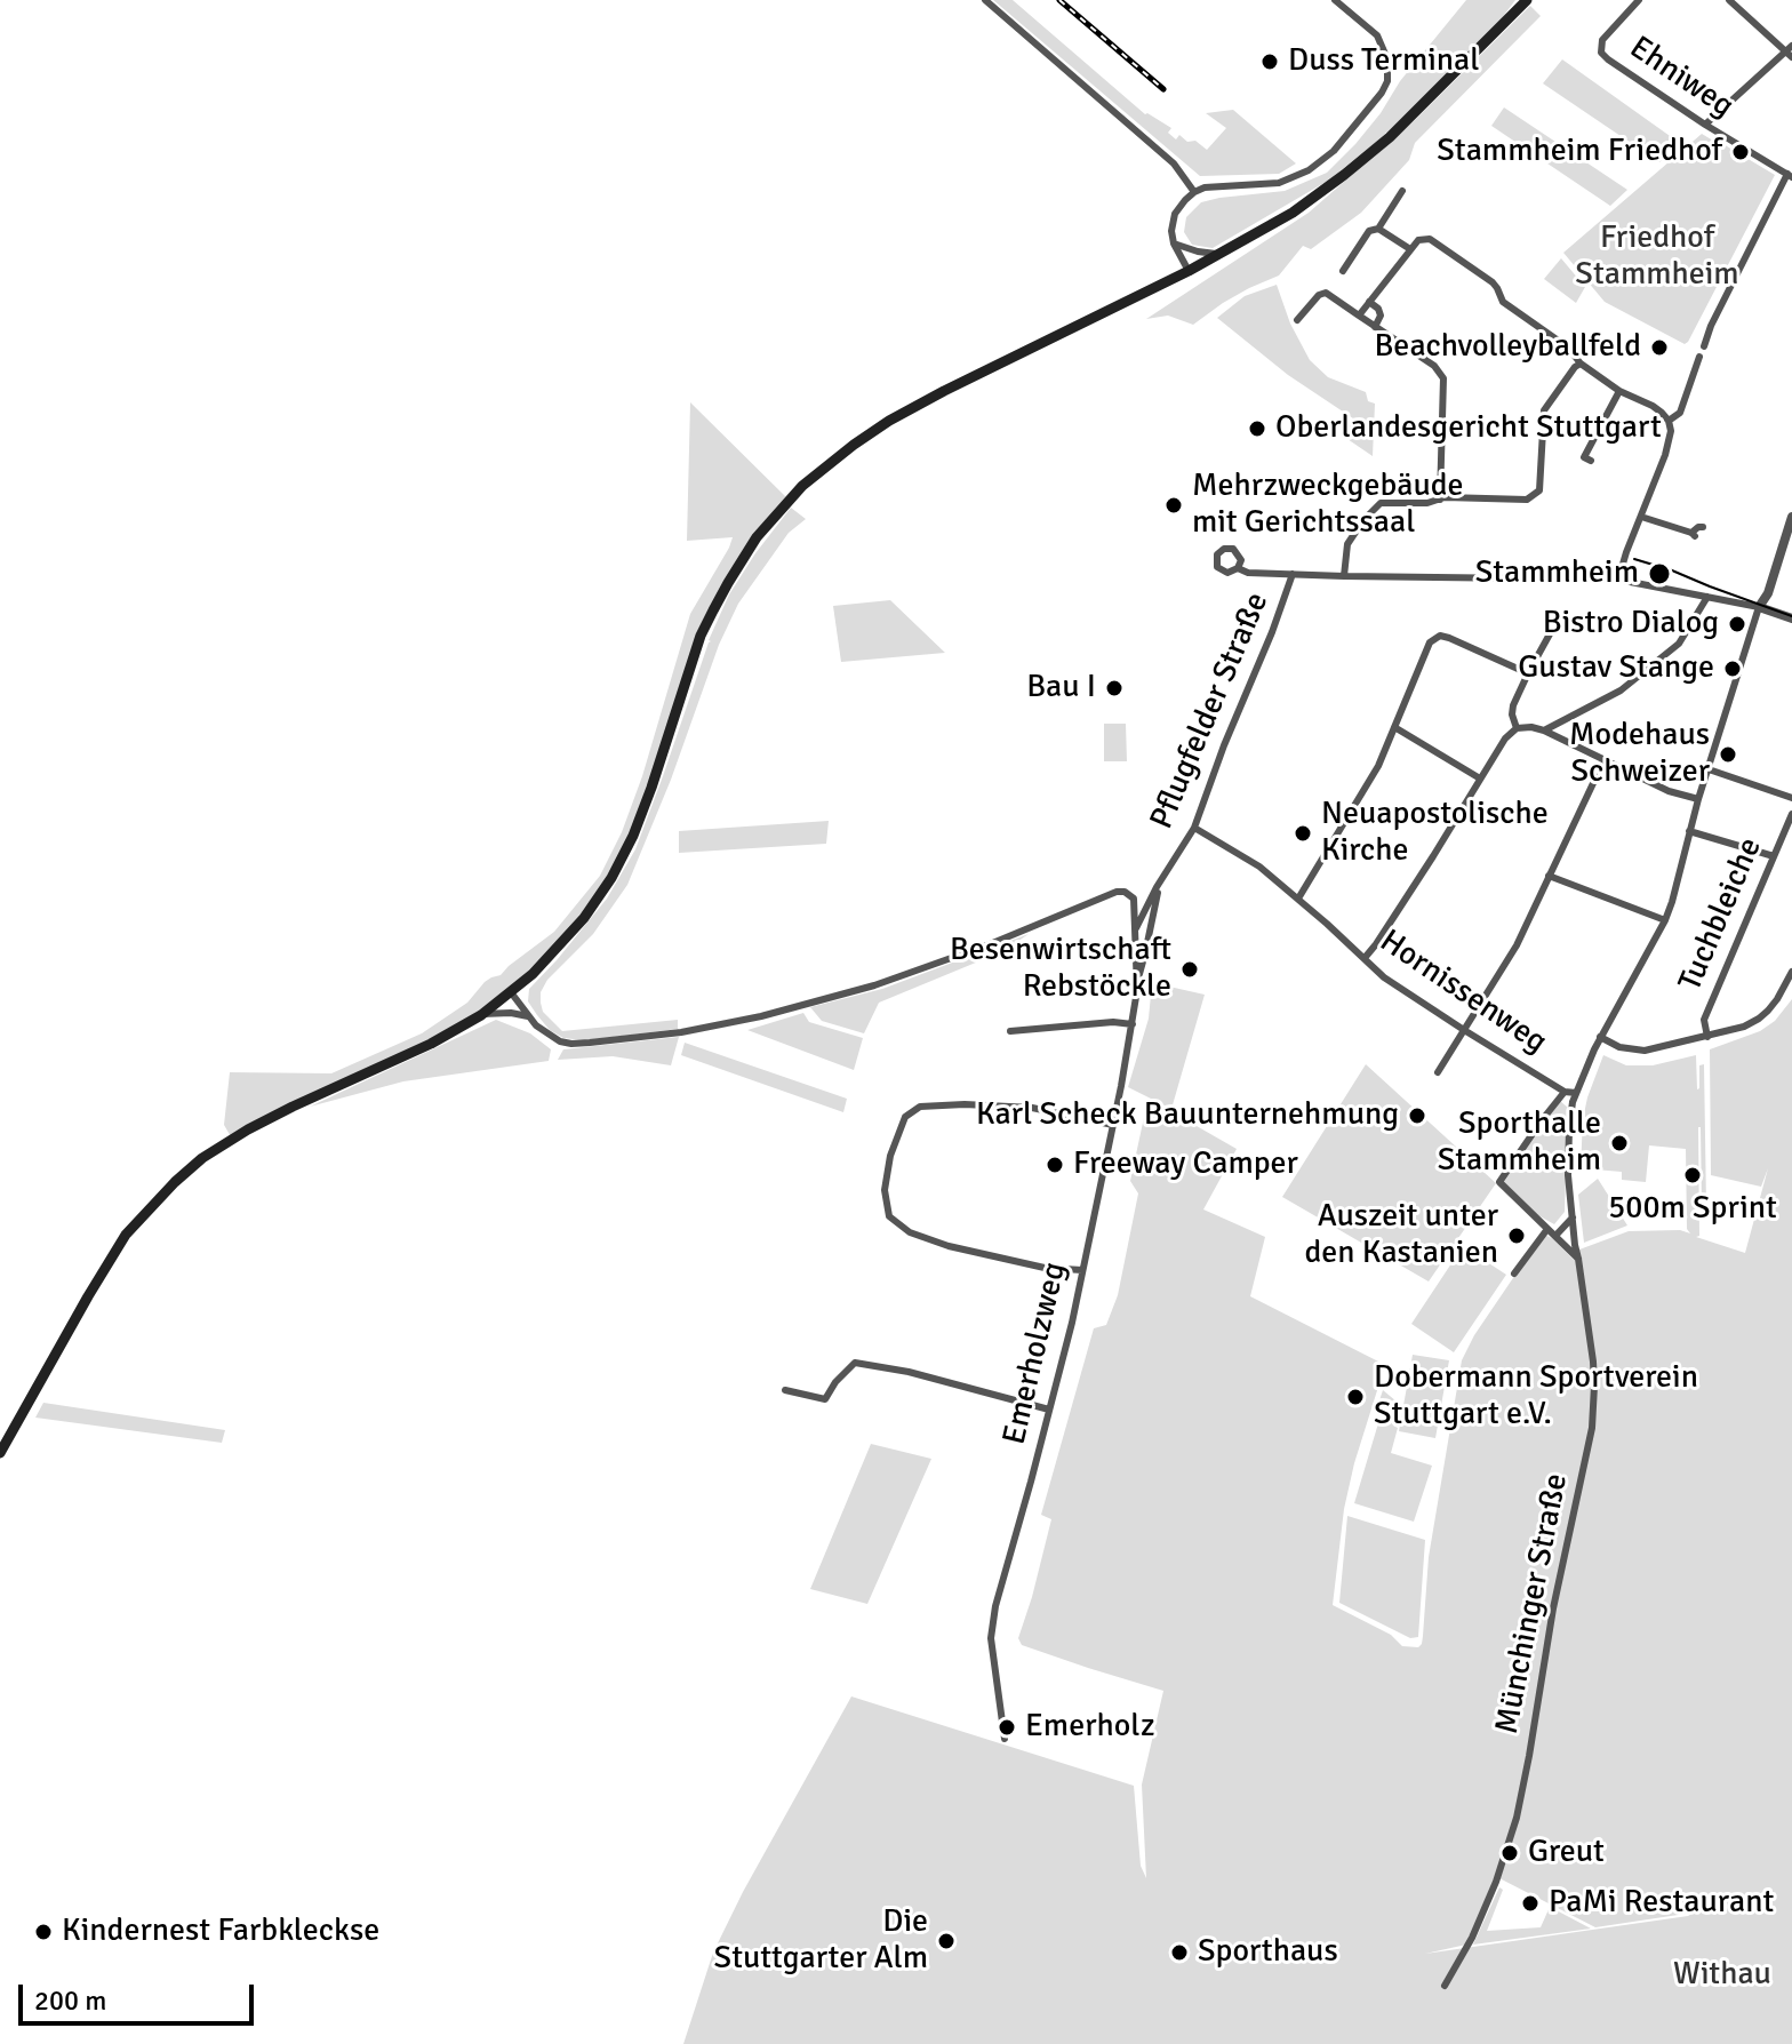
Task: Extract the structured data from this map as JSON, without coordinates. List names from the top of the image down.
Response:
{
  "streets": {
    "street": [
      "Ehniweg",
      "Pflugfelder Straße",
      "Tuchbleiche",
      "Hornissenweg",
      "Emerholzweg",
      "Münchinger Straße"
    ]
  },
  "crossings": [
    ["Pflugfelder Straße", "Hornissenweg"],
    ["Pflugfelder Straße", "Emerholzweg"],
    ["Hornissenweg", "Münchinger Straße"]
  ],
  "parks": ["Friedhof Stammheim", "Withau"],
  "places": [
    "Duss Terminal",
    "Stammheim Friedhof",
    "Beachvolleyballfeld",
    "Oberlandesgericht Stuttgart",
    "Mehrzweckgebäude mit Gerichtssaal",
    "Stammheim",
    "Bistro Dialog",
    "Gustav Stange",
    "Bau I",
    "Modehaus Schweizer",
    "Neuapostolische Kirche",
    "Besenwirtschaft Rebstöckle",
    "Karl Scheck Bauunternehmung",
    "Sporthalle Stammheim",
    "Freeway Camper",
    "500m Sprint",
    "Auszeit unter den Kastanien",
    "Dobermann Sportverein Stuttgart e.V.",
    "Emerholz",
    "Greut",
    "PaMi Restaurant",
    "Kindernest Farbkleckse",
    "Die Stuttgarter Alm",
    "Sporthaus"
  ],
  "scale_bar": "200 m"
}
